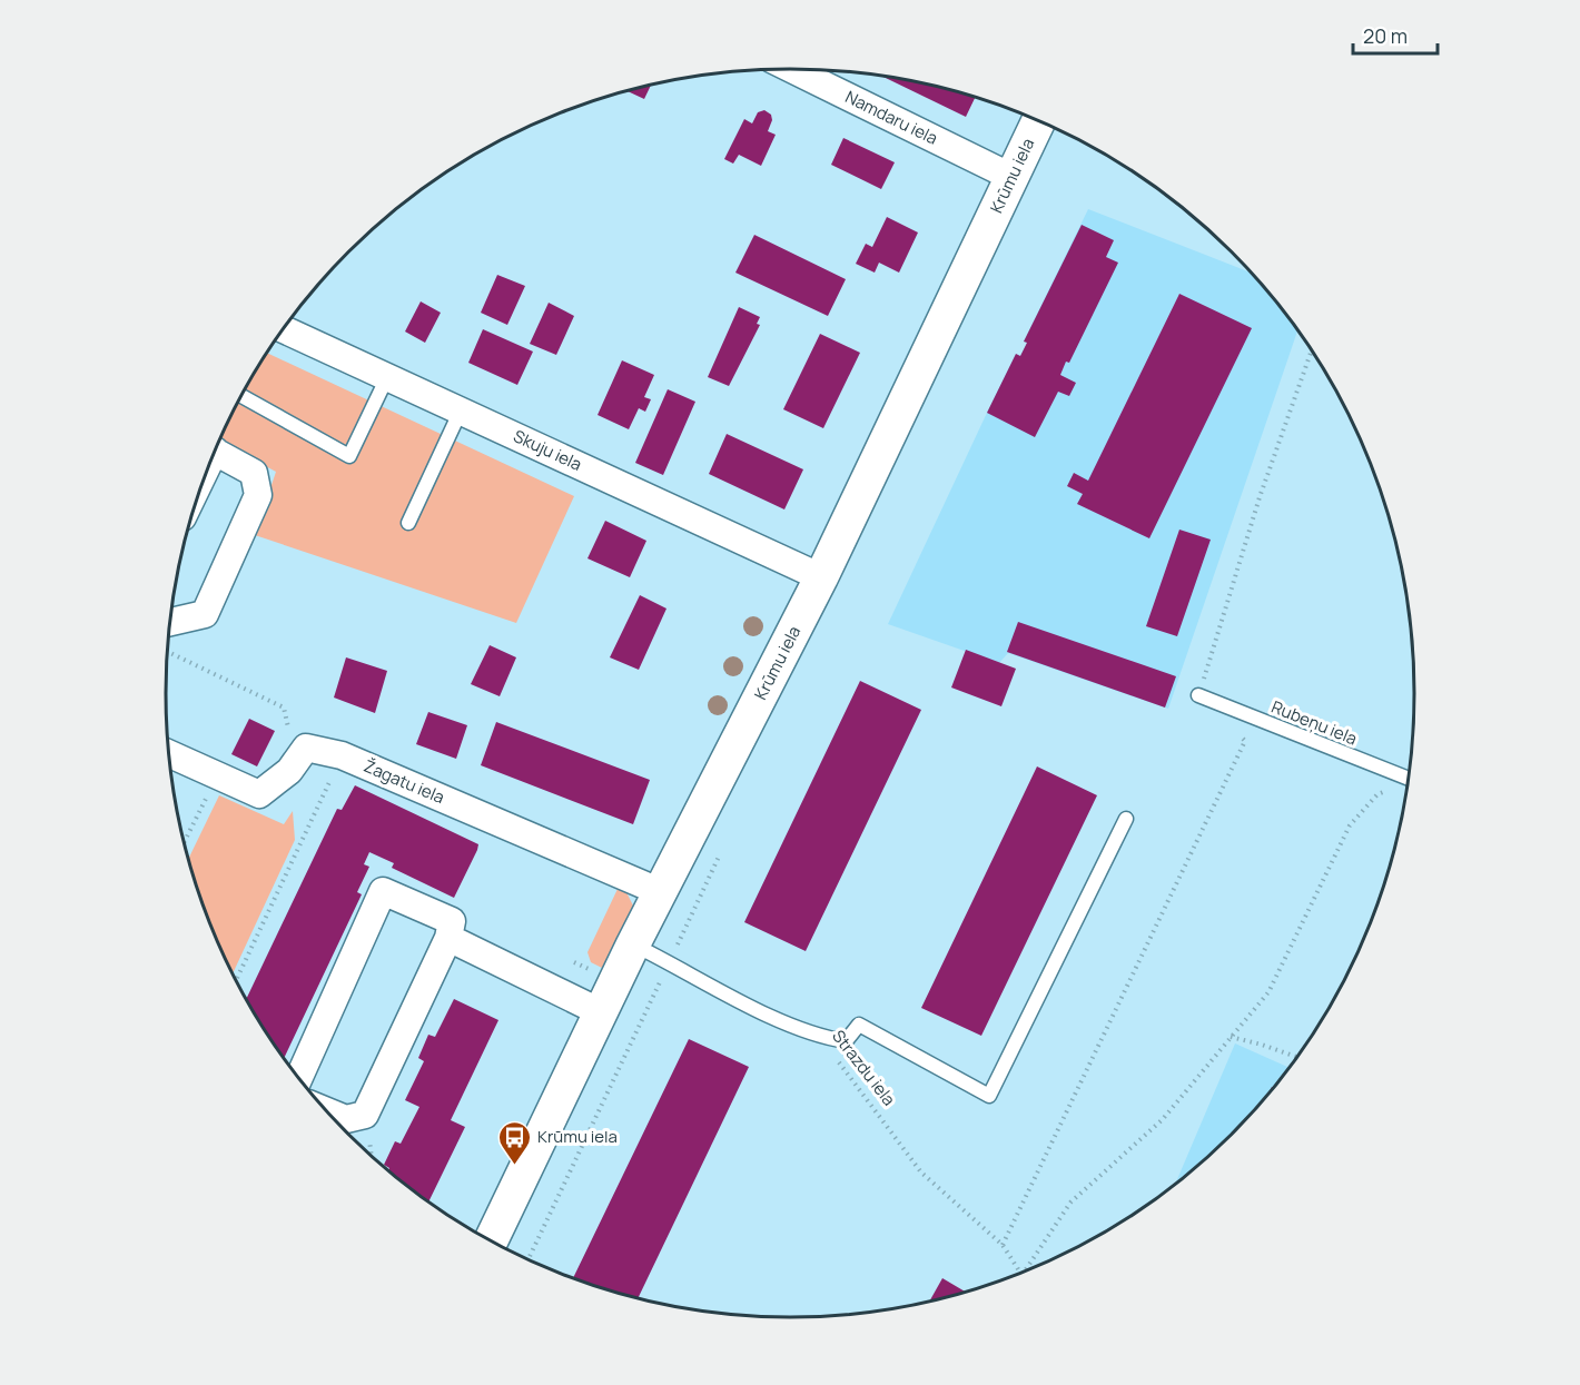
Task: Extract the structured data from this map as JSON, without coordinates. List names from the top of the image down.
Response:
{
  "streets": {
    "street": [
      "Namdaru iela",
      "Krūmu iela",
      "Skuju iela",
      "Žagatu iela"
    ],
    "lane": ["Rubeņu iela", "Strazdu iela"]
  },
  "crossings": [
    ["Namdaru iela", "Krūmu iela"],
    ["Krūmu iela", "Skuju iela"],
    ["Krūmu iela", "Žagatu iela"],
    ["Krūmu iela", "Strazdu iela"]
  ],
  "places": {
    "bus stop": ["Krūmu iela"]
  },
  "scale_bar": "20 m"
}
